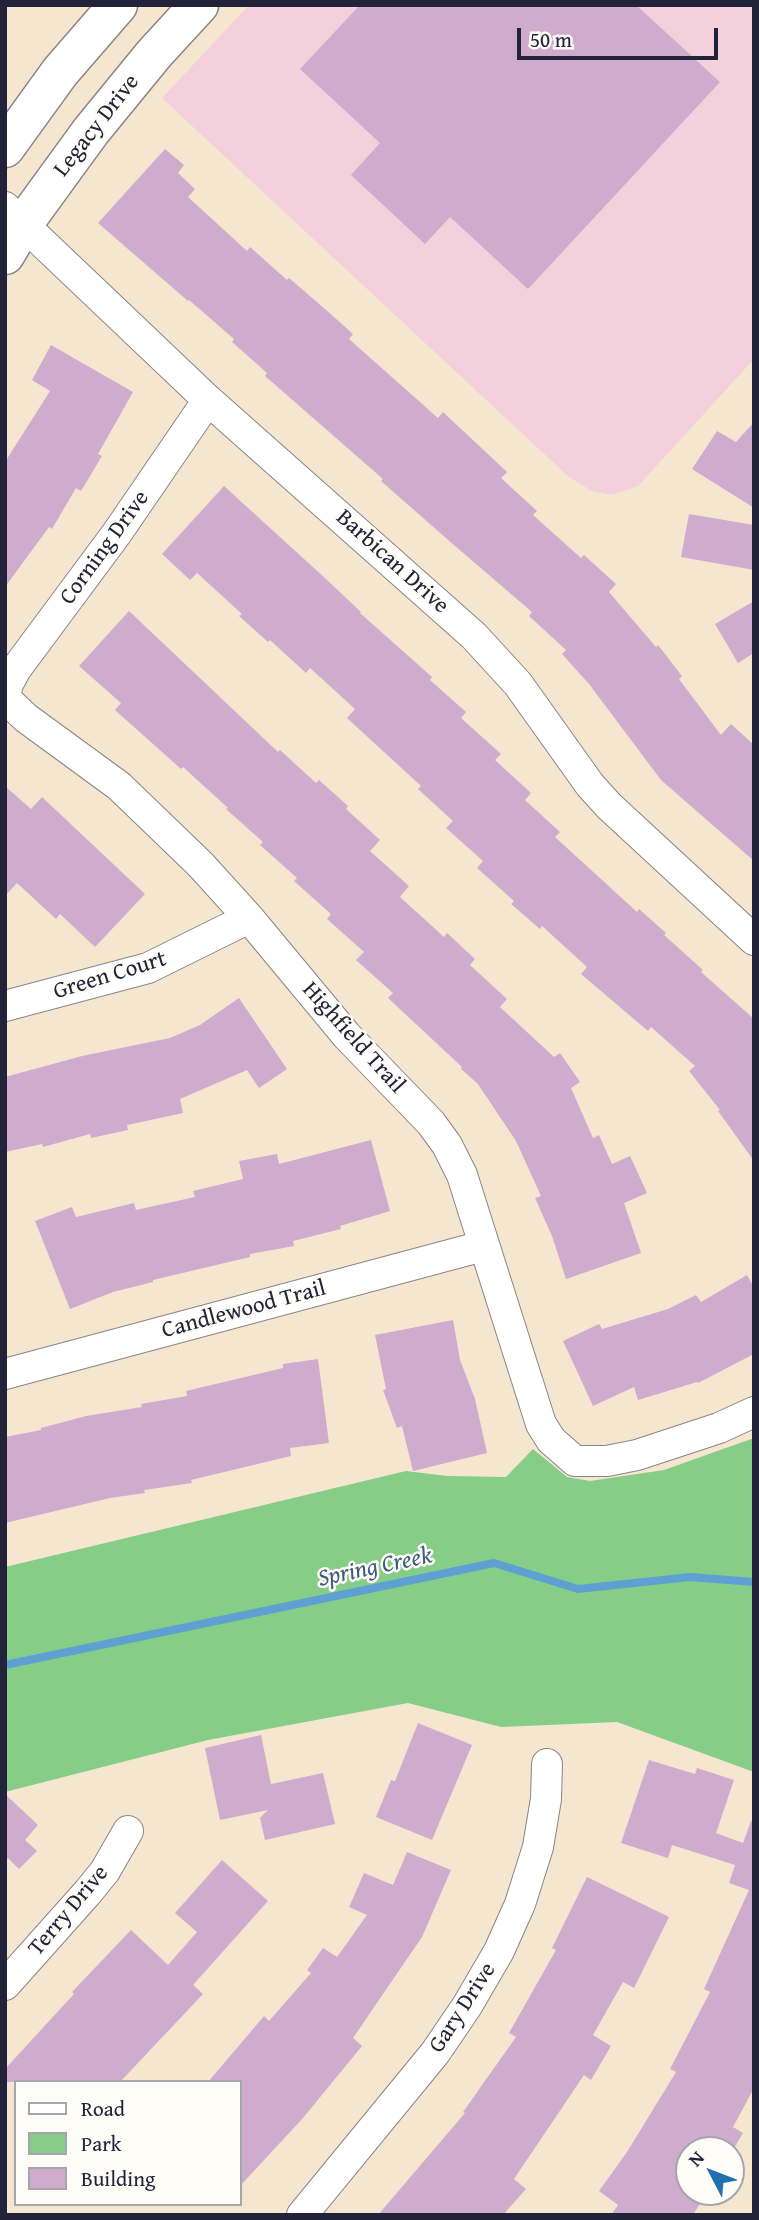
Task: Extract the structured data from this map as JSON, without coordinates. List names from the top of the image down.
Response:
{
  "streets": {
    "main road": ["Legacy Drive"],
    "street": [
      "Corning Drive",
      "Barbican Drive",
      "Green Court",
      "Highfield Trail",
      "Candlewood Trail",
      "Terry Drive",
      "Gary Drive"
    ]
  },
  "crossings": [
    ["Legacy Drive", "Barbican Drive"],
    ["Corning Drive", "Barbican Drive"],
    ["Corning Drive", "Highfield Trail"],
    ["Green Court", "Highfield Trail"],
    ["Highfield Trail", "Candlewood Trail"]
  ],
  "water": ["Spring Creek"],
  "legend": ["Road", "Park", "Building"],
  "scale_bar": "50 m",
  "north": "top left"
}
